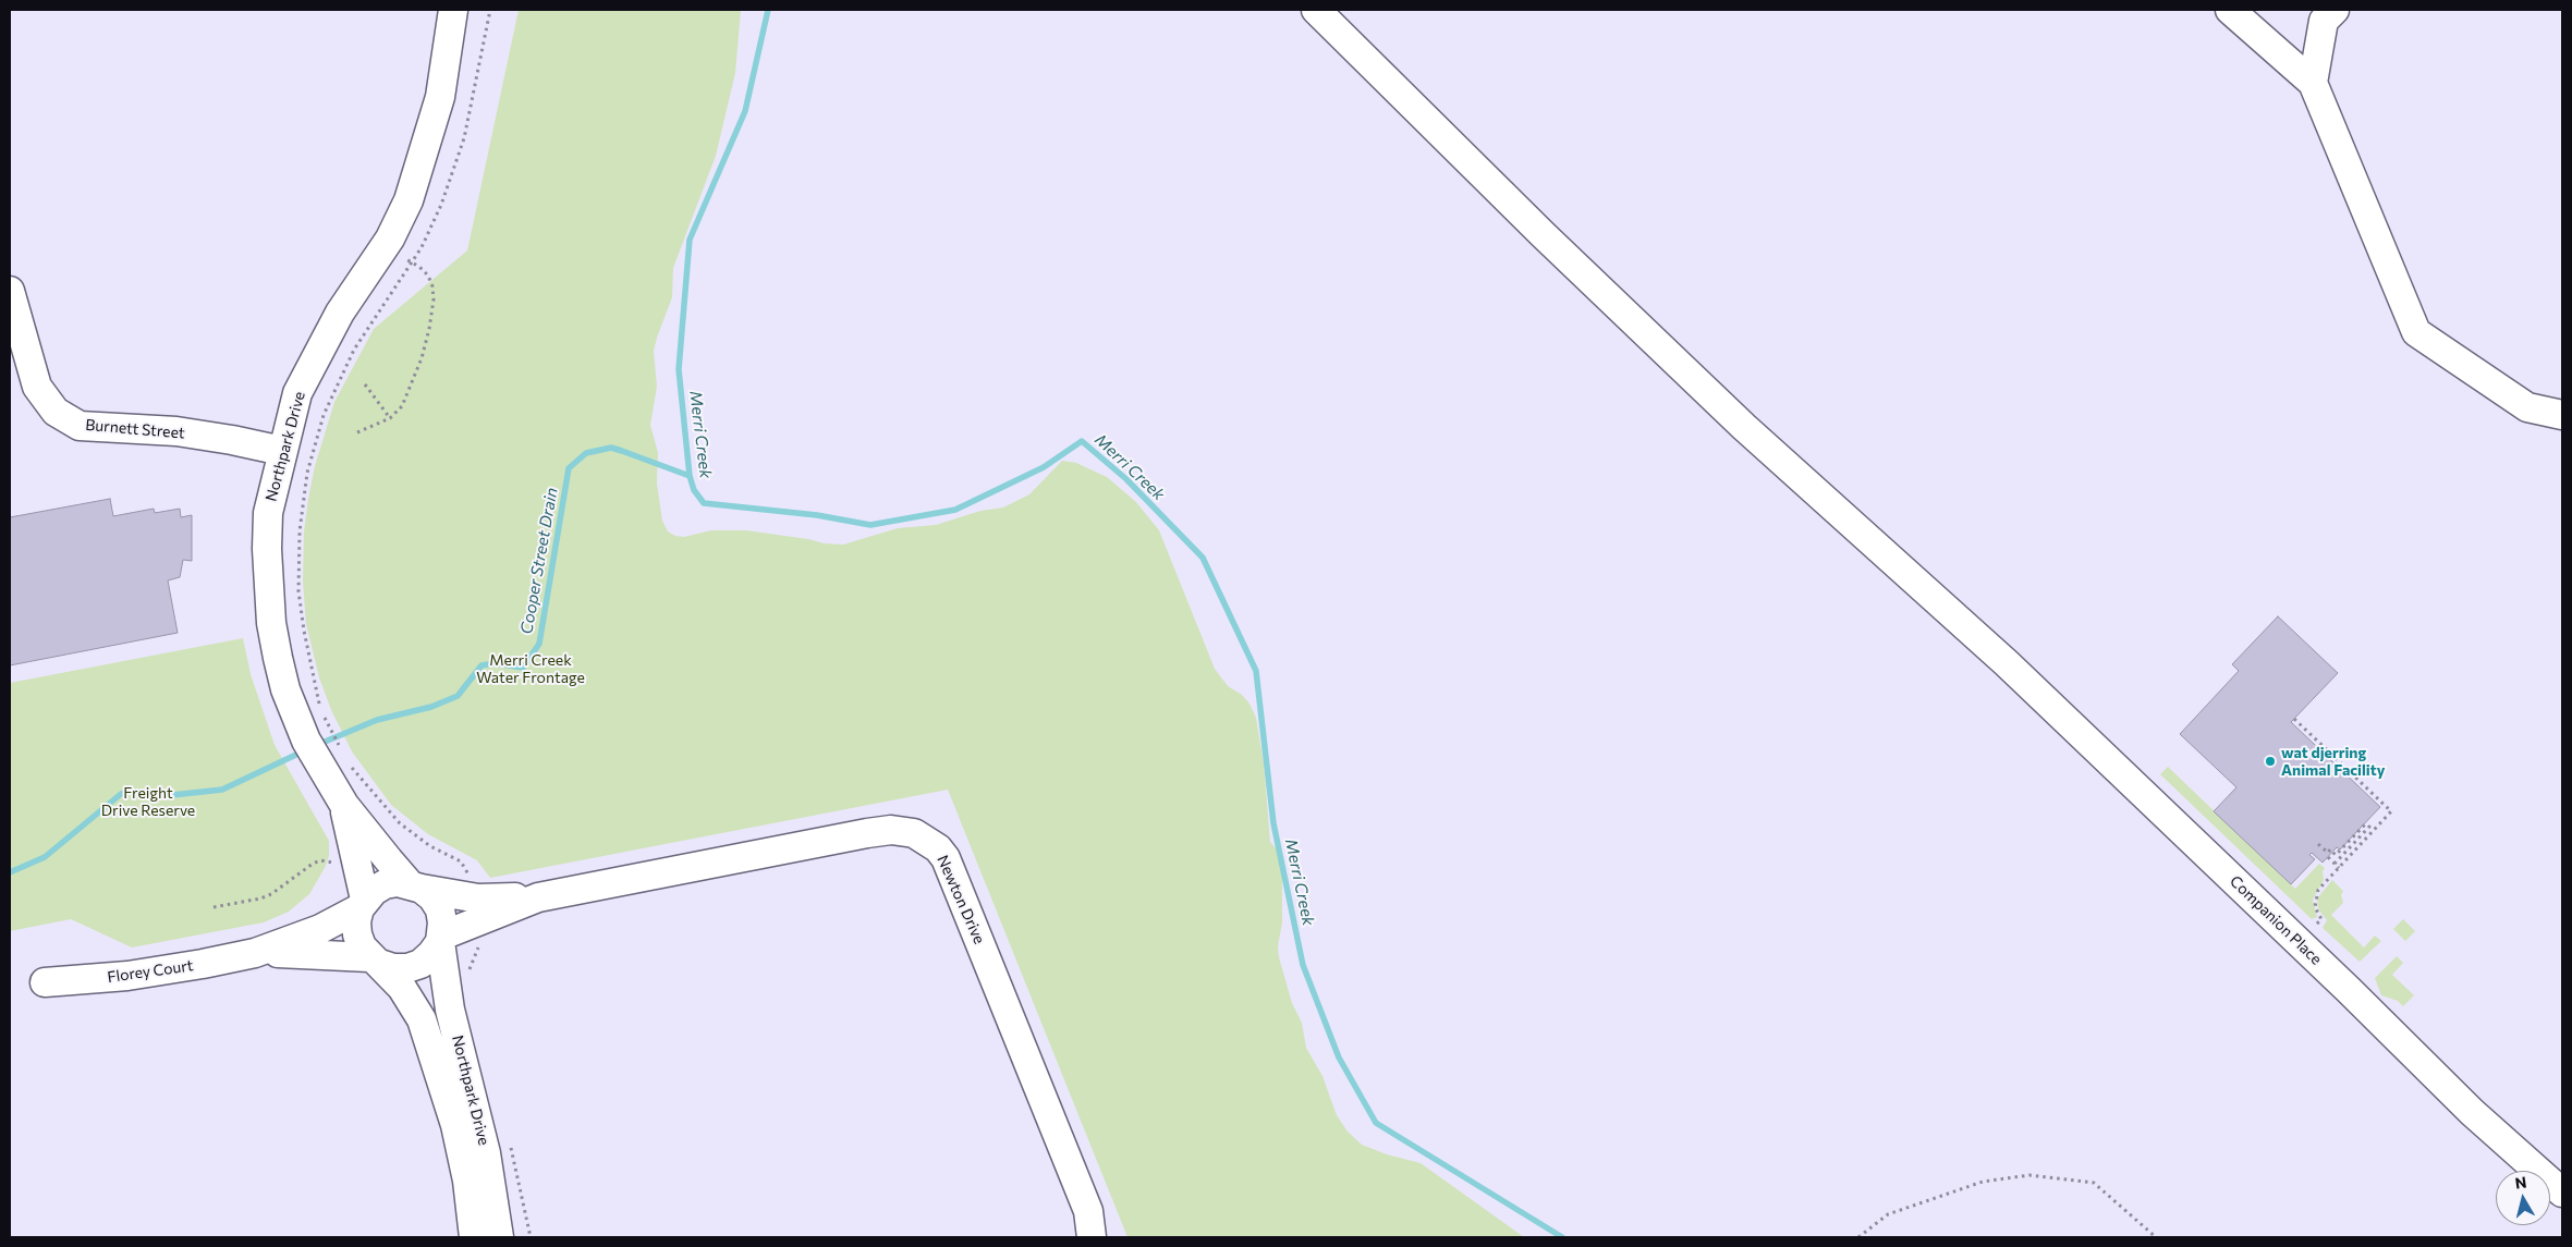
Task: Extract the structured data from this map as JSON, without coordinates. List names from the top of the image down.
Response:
{
  "streets": {
    "street": [
      "Burnett Street",
      "Northpark Drive",
      "Newton Drive",
      "Companion Place",
      "Florey Court"
    ]
  },
  "crossings": [
    ["Burnett Street", "Northpark Drive"],
    ["Northpark Drive", "Newton Drive"],
    ["Northpark Drive", "Florey Court"],
    ["Newton Drive", "Florey Court"]
  ],
  "water": ["Merri Creek", "Cooper Street Drain"],
  "parks": ["Merri Creek Water Frontage", "Freight Drive Reserve"],
  "places": ["wat djerring Animal Facility"],
  "north": "top"
}
